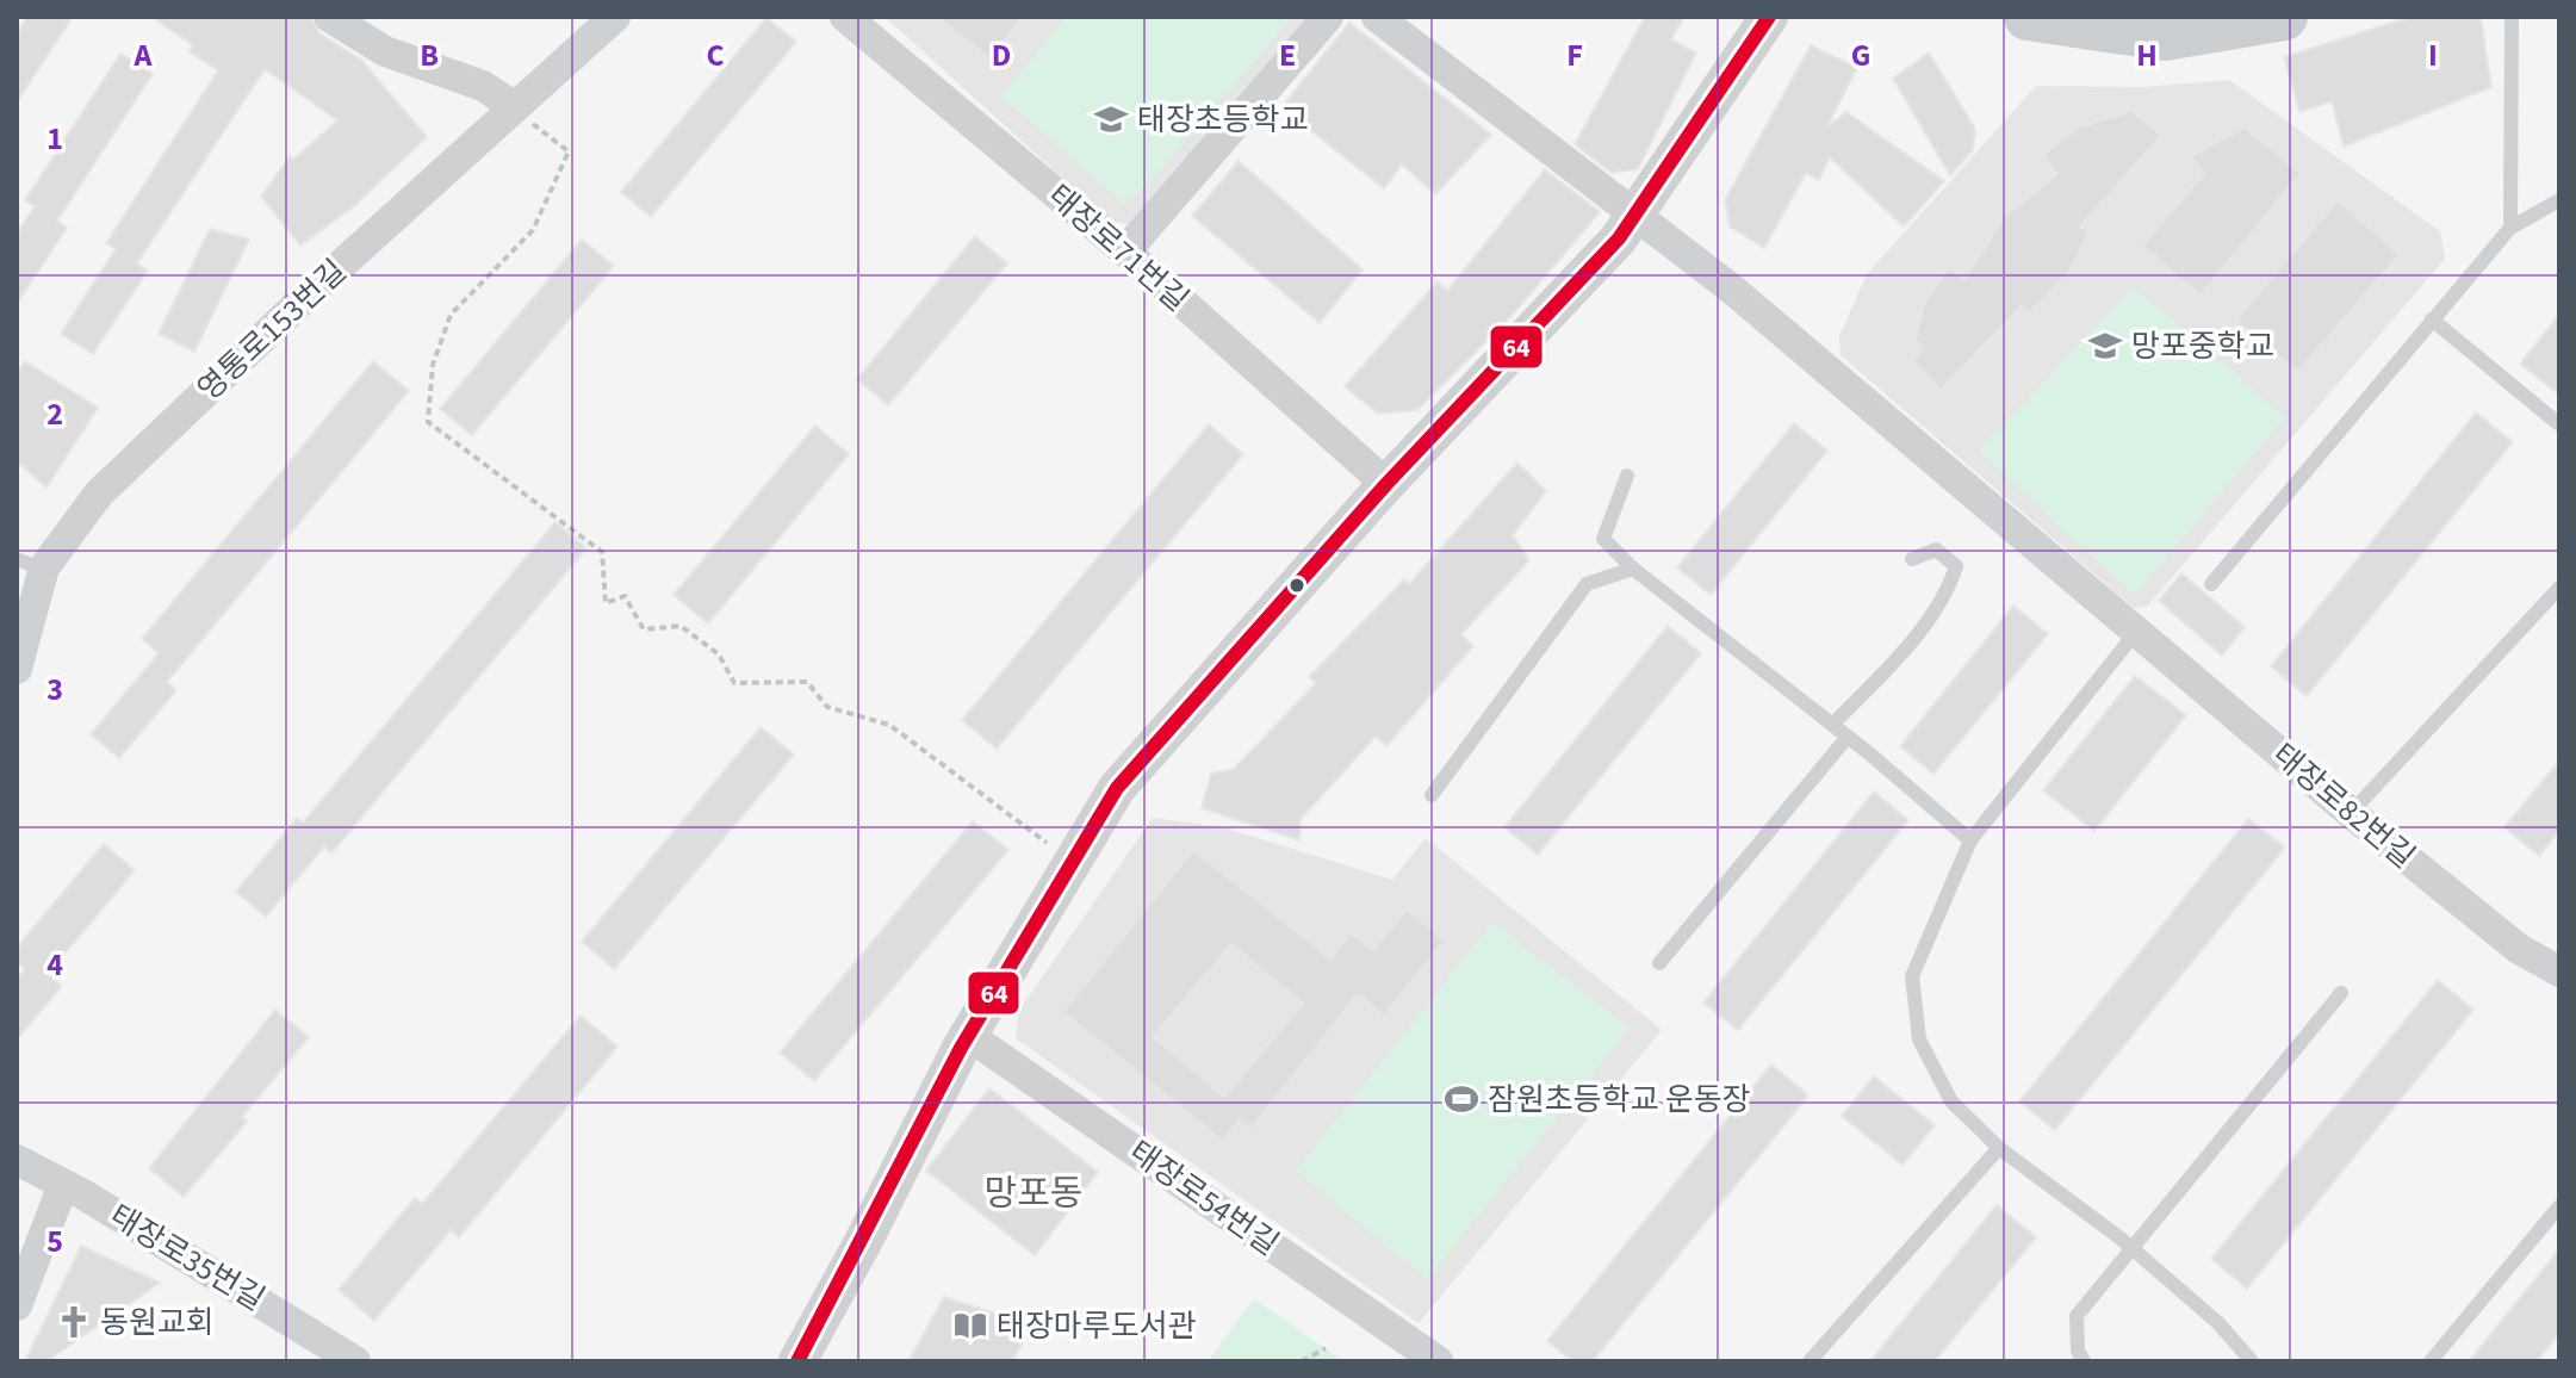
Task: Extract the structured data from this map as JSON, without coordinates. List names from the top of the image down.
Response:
{
  "streets": {
    "street": [
      "태장로71번길",
      "영통로153번길",
      "태장로82번길",
      "태장로54번길",
      "태장로35번길"
    ]
  },
  "districts": ["망포동"],
  "places": {
    "school or university": ["태장초등학교", "망포중학교"],
    "sports": ["잠원초등학교 운동장"],
    "church": ["동원교회"],
    "library": ["태장마루도서관"]
  },
  "lines": ["transit line 64"],
  "grid": {
    "columns": [
      "A",
      "B",
      "C",
      "D",
      "E",
      "F",
      "G",
      "H",
      "I"
    ],
    "rows": [
      "1",
      "2",
      "3",
      "4",
      "5"
    ]
  }
}
